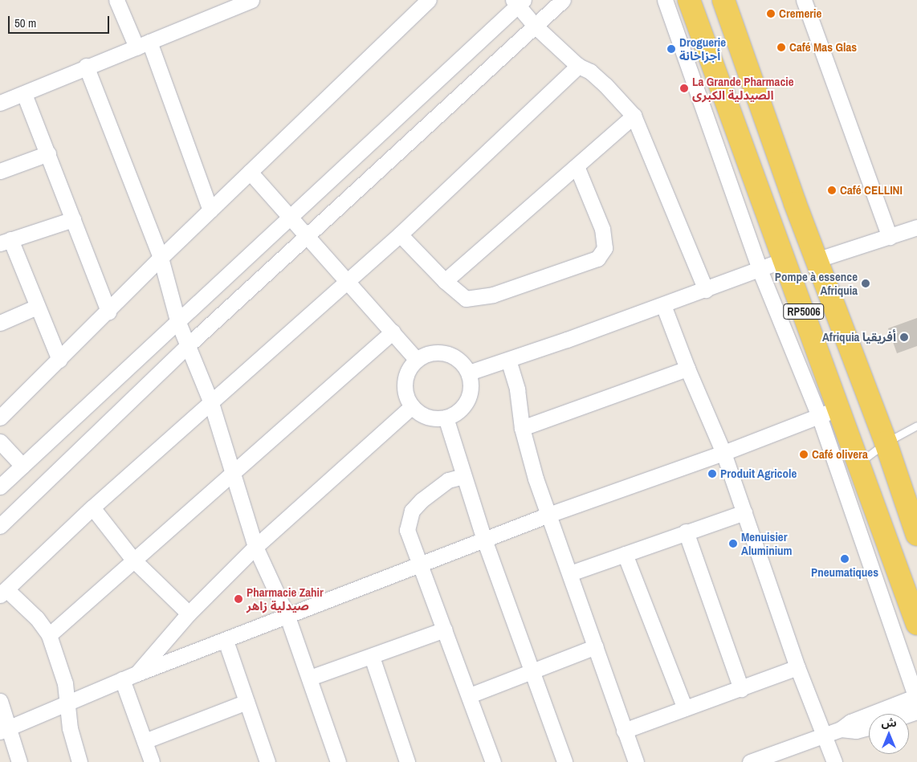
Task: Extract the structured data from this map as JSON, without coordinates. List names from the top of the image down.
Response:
{
  "streets": {
    "main road": ["RP5006"]
  },
  "places": [
    "Cremerie",
    "Café Mas Glas",
    "Droguerie أجزاخانة",
    "La Grande Pharmacie الصيدلية الكبرى",
    "Café CELLINI",
    "Pompe à essence Afriquia",
    "Afriquia أفريقيا",
    "Café olivera",
    "Produit Agricole",
    "Menuisier Aluminium",
    "Pneumatiques",
    "Pharmacie Zahir صيدلية زاهر"
  ],
  "scale_bar": "50 m",
  "north": "top"
}
